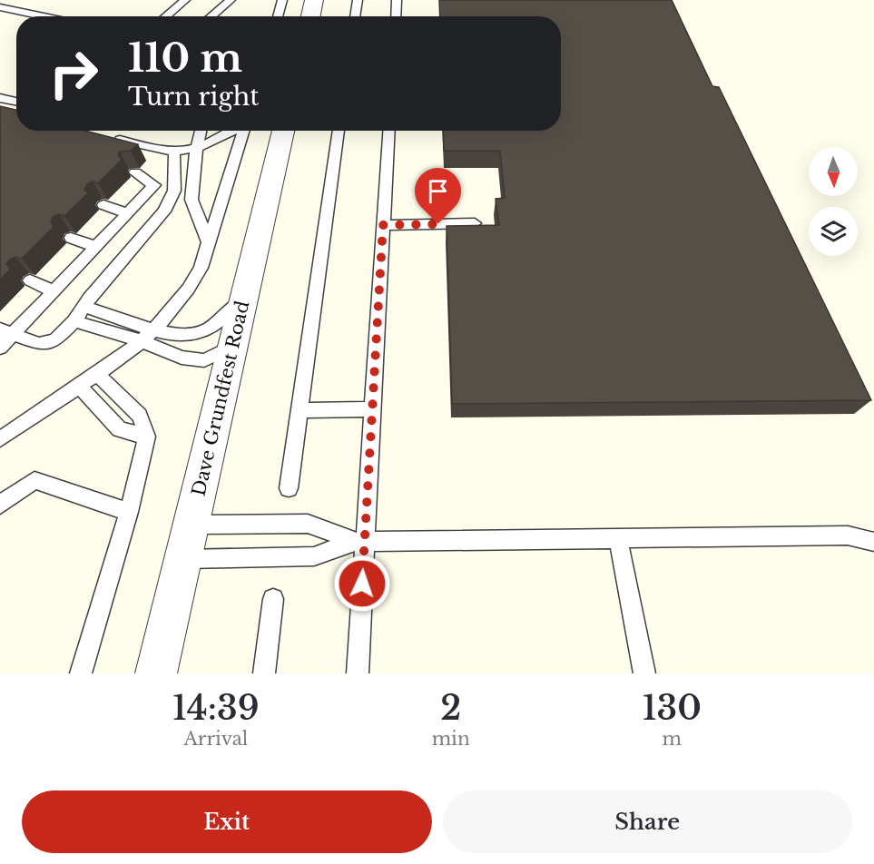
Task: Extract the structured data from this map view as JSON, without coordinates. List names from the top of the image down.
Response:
{
  "streets": {
    "street": ["Dave Grundfest Road"]
  },
  "north": "bottom",
  "page": {
    "turn": ["110 m", "Turn right"],
    "eta": [
      "14:39",
      "Arrival",
      "2",
      "min",
      "130",
      "m"
    ],
    "buttons": ["Exit", "Share"]
  }
}
